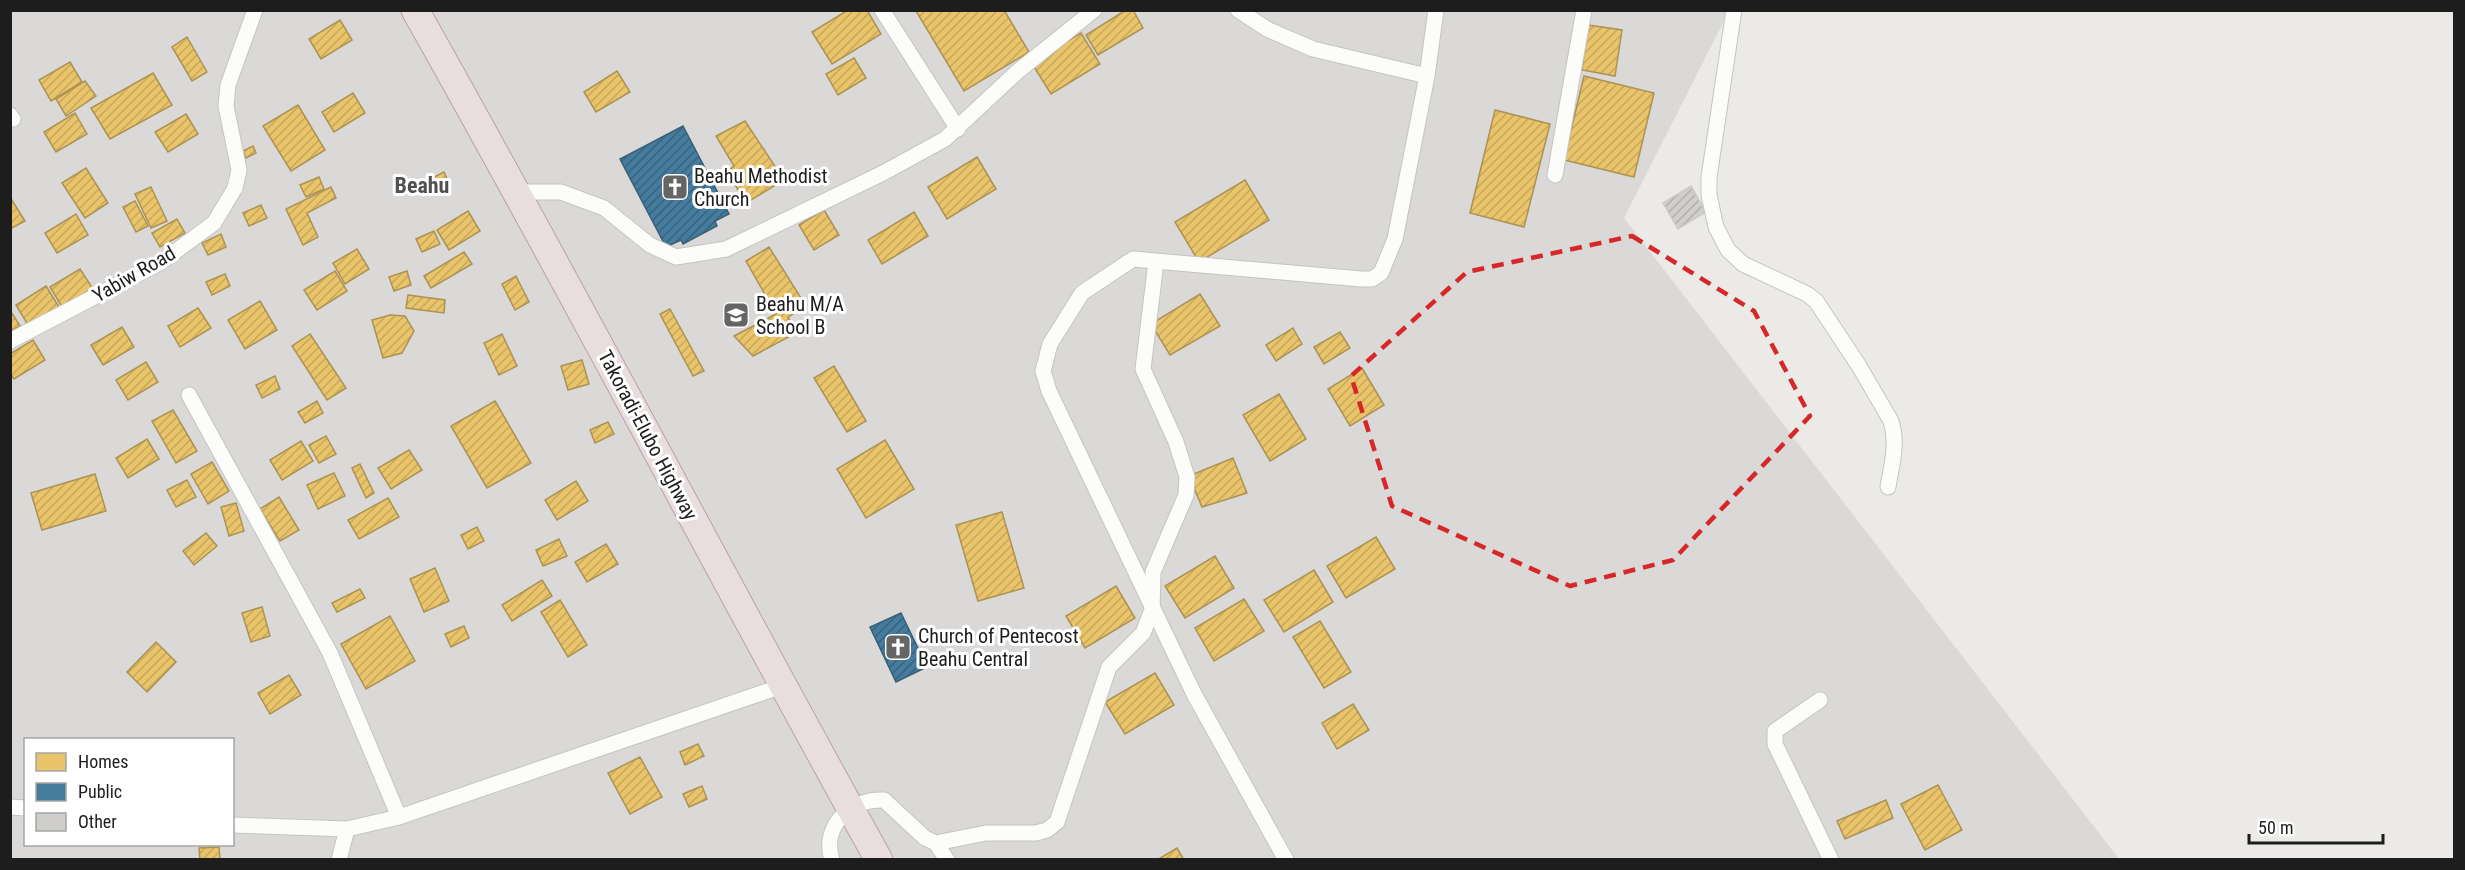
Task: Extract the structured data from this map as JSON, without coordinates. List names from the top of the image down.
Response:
{
  "streets": {
    "highway": ["Takoradi-Elubo Highway"],
    "street": ["Yabiw Road"]
  },
  "districts": ["Beahu"],
  "places": {
    "church": ["Beahu Methodist Church", "Church of Pentecost Beahu Central"],
    "school or university": ["Beahu M/A School B"]
  },
  "legend": ["Homes", "Public", "Other"],
  "scale_bar": "50 m"
}
